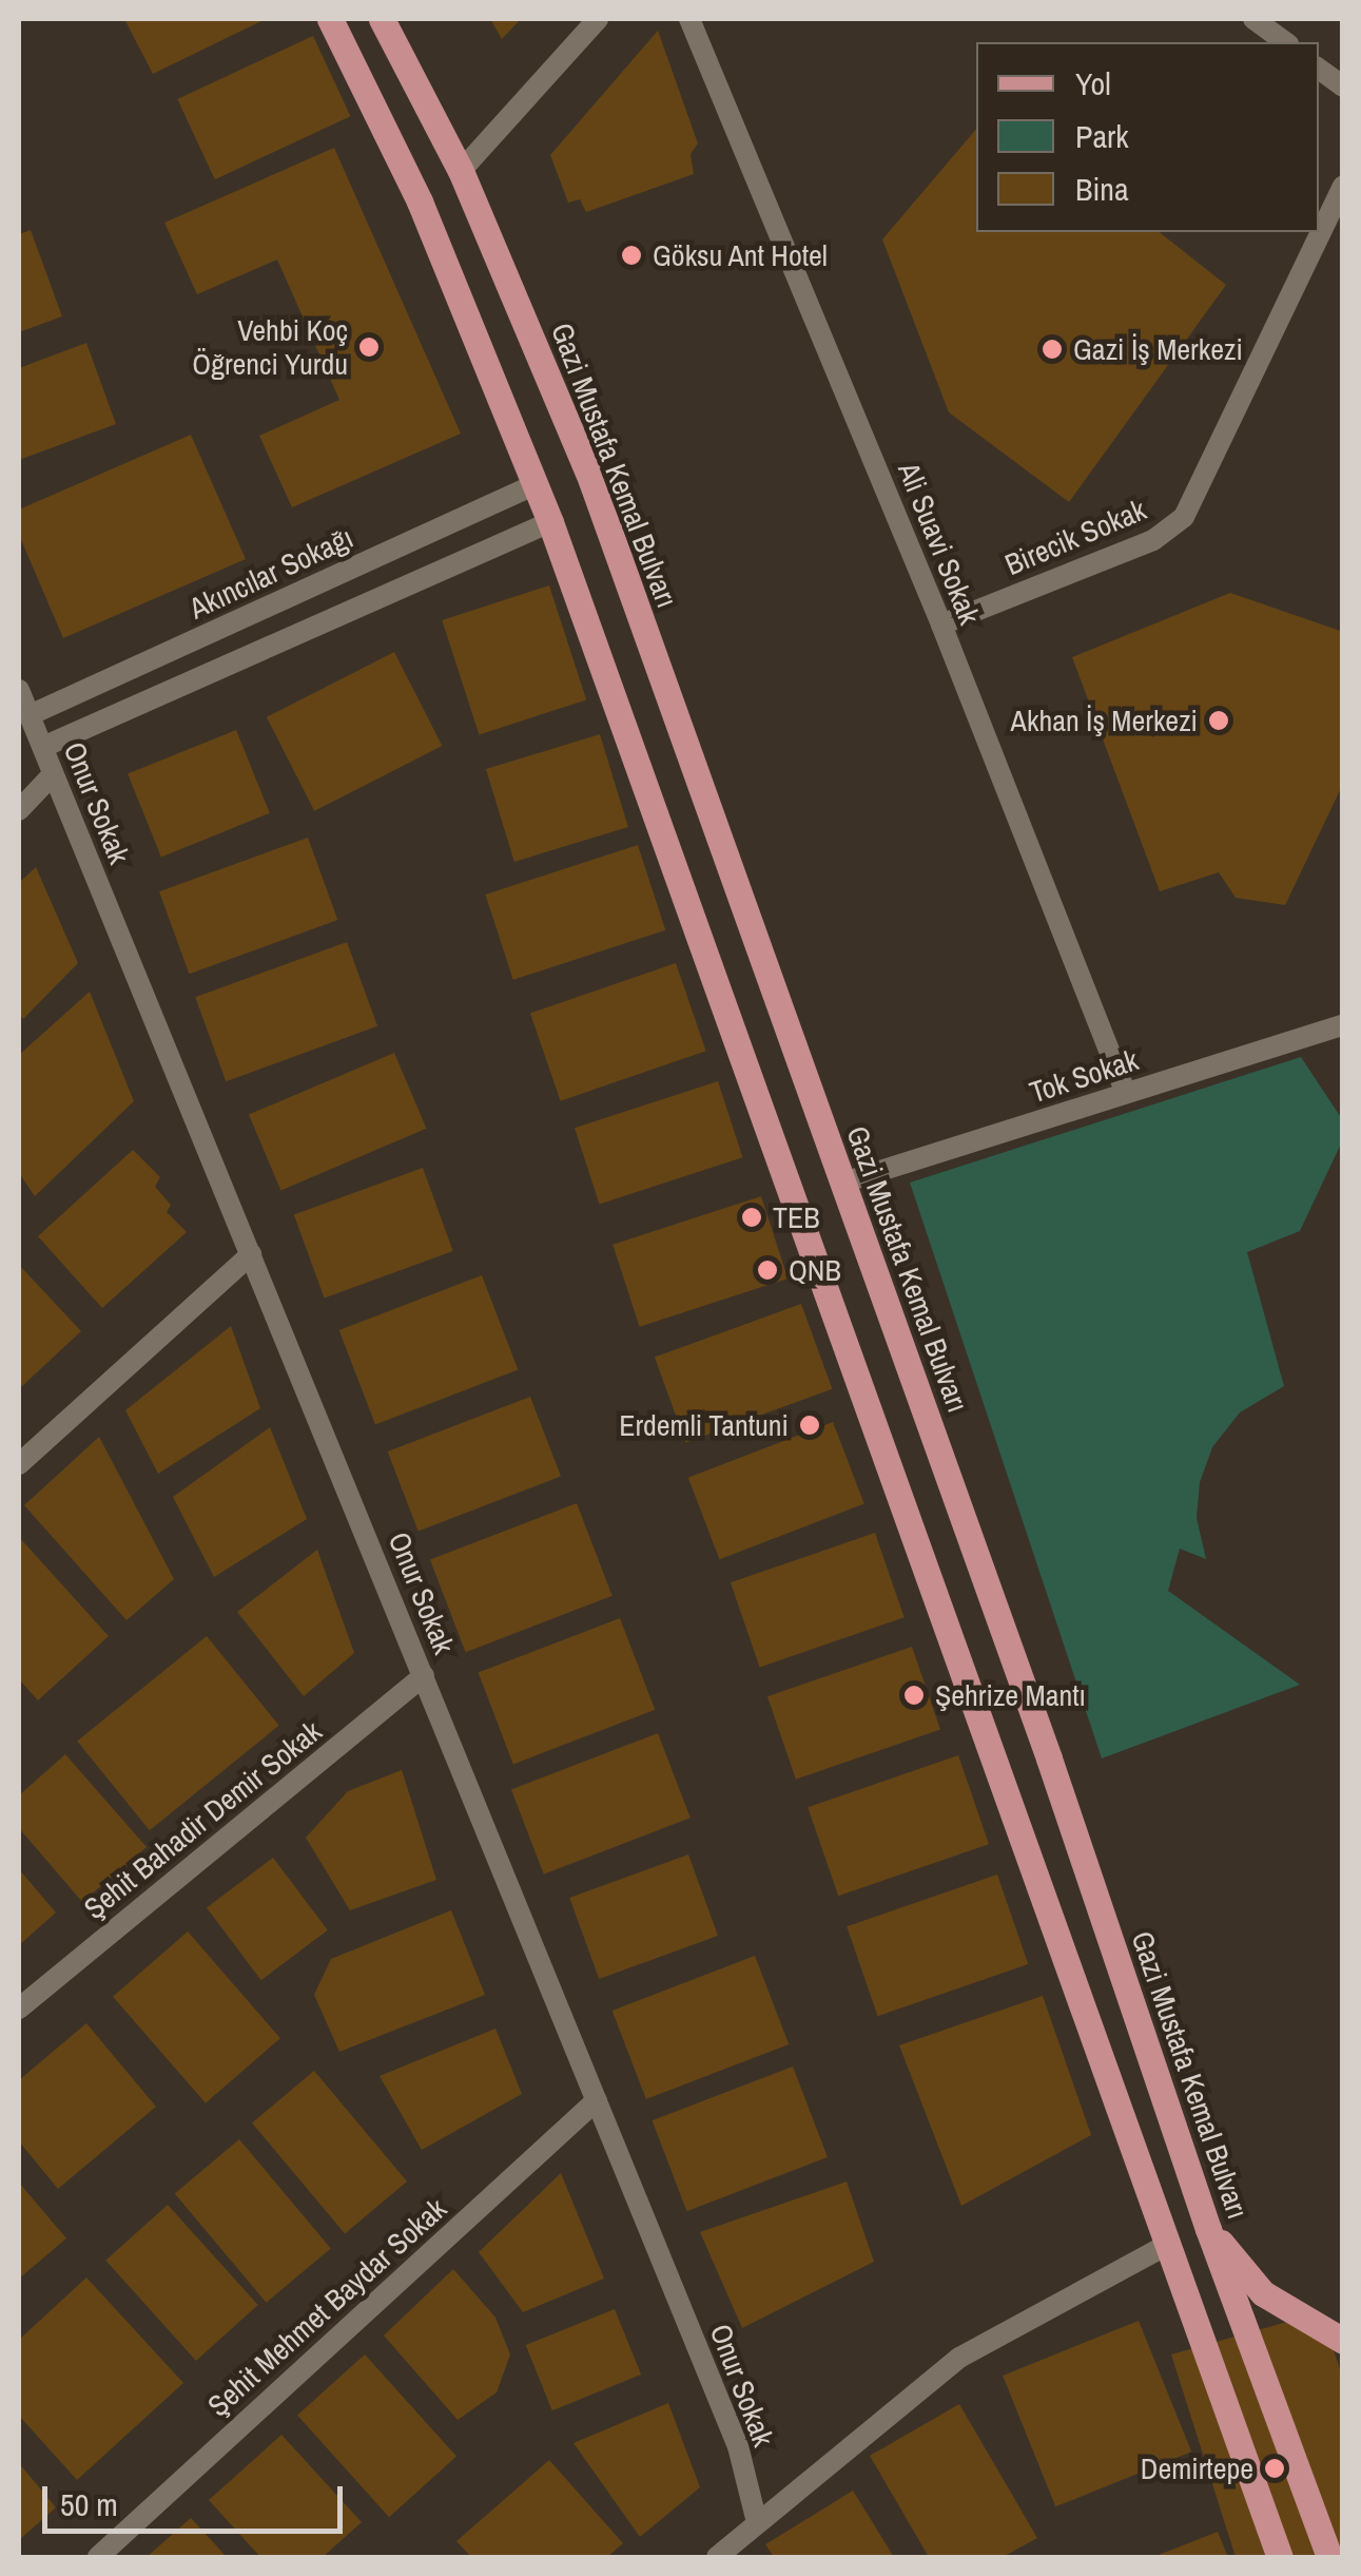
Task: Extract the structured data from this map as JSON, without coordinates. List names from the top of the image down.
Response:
{
  "streets": {
    "main road": ["Gazi Mustafa Kemal Bulvarı"],
    "street": [
      "Birecik Sokak",
      "Ali Suavi Sokak",
      "Akıncılar Sokağı",
      "Onur Sokak",
      "Tok Sokak",
      "Şehit Bahadir Demir Sokak",
      "Şehit Mehmet Baydar Sokak"
    ]
  },
  "crossings": [
    ["Gazi Mustafa Kemal Bulvarı", "Tok Sokak"],
    ["Birecik Sokak", "Ali Suavi Sokak"],
    ["Ali Suavi Sokak", "Tok Sokak"],
    ["Akıncılar Sokağı", "Onur Sokak"],
    ["Onur Sokak", "Şehit Bahadir Demir Sokak"],
    ["Onur Sokak", "Şehit Mehmet Baydar Sokak"]
  ],
  "places": [
    "Göksu Ant Hotel",
    "Vehbi Koç Öğrenci Yurdu",
    "Gazi İş Merkezi",
    "Akhan İş Merkezi",
    "TEB",
    "QNB",
    "Erdemli Tantuni",
    "Şehrize Mantı",
    "Demirtepe"
  ],
  "legend": ["Yol", "Park", "Bina"],
  "scale_bar": "50 m"
}
